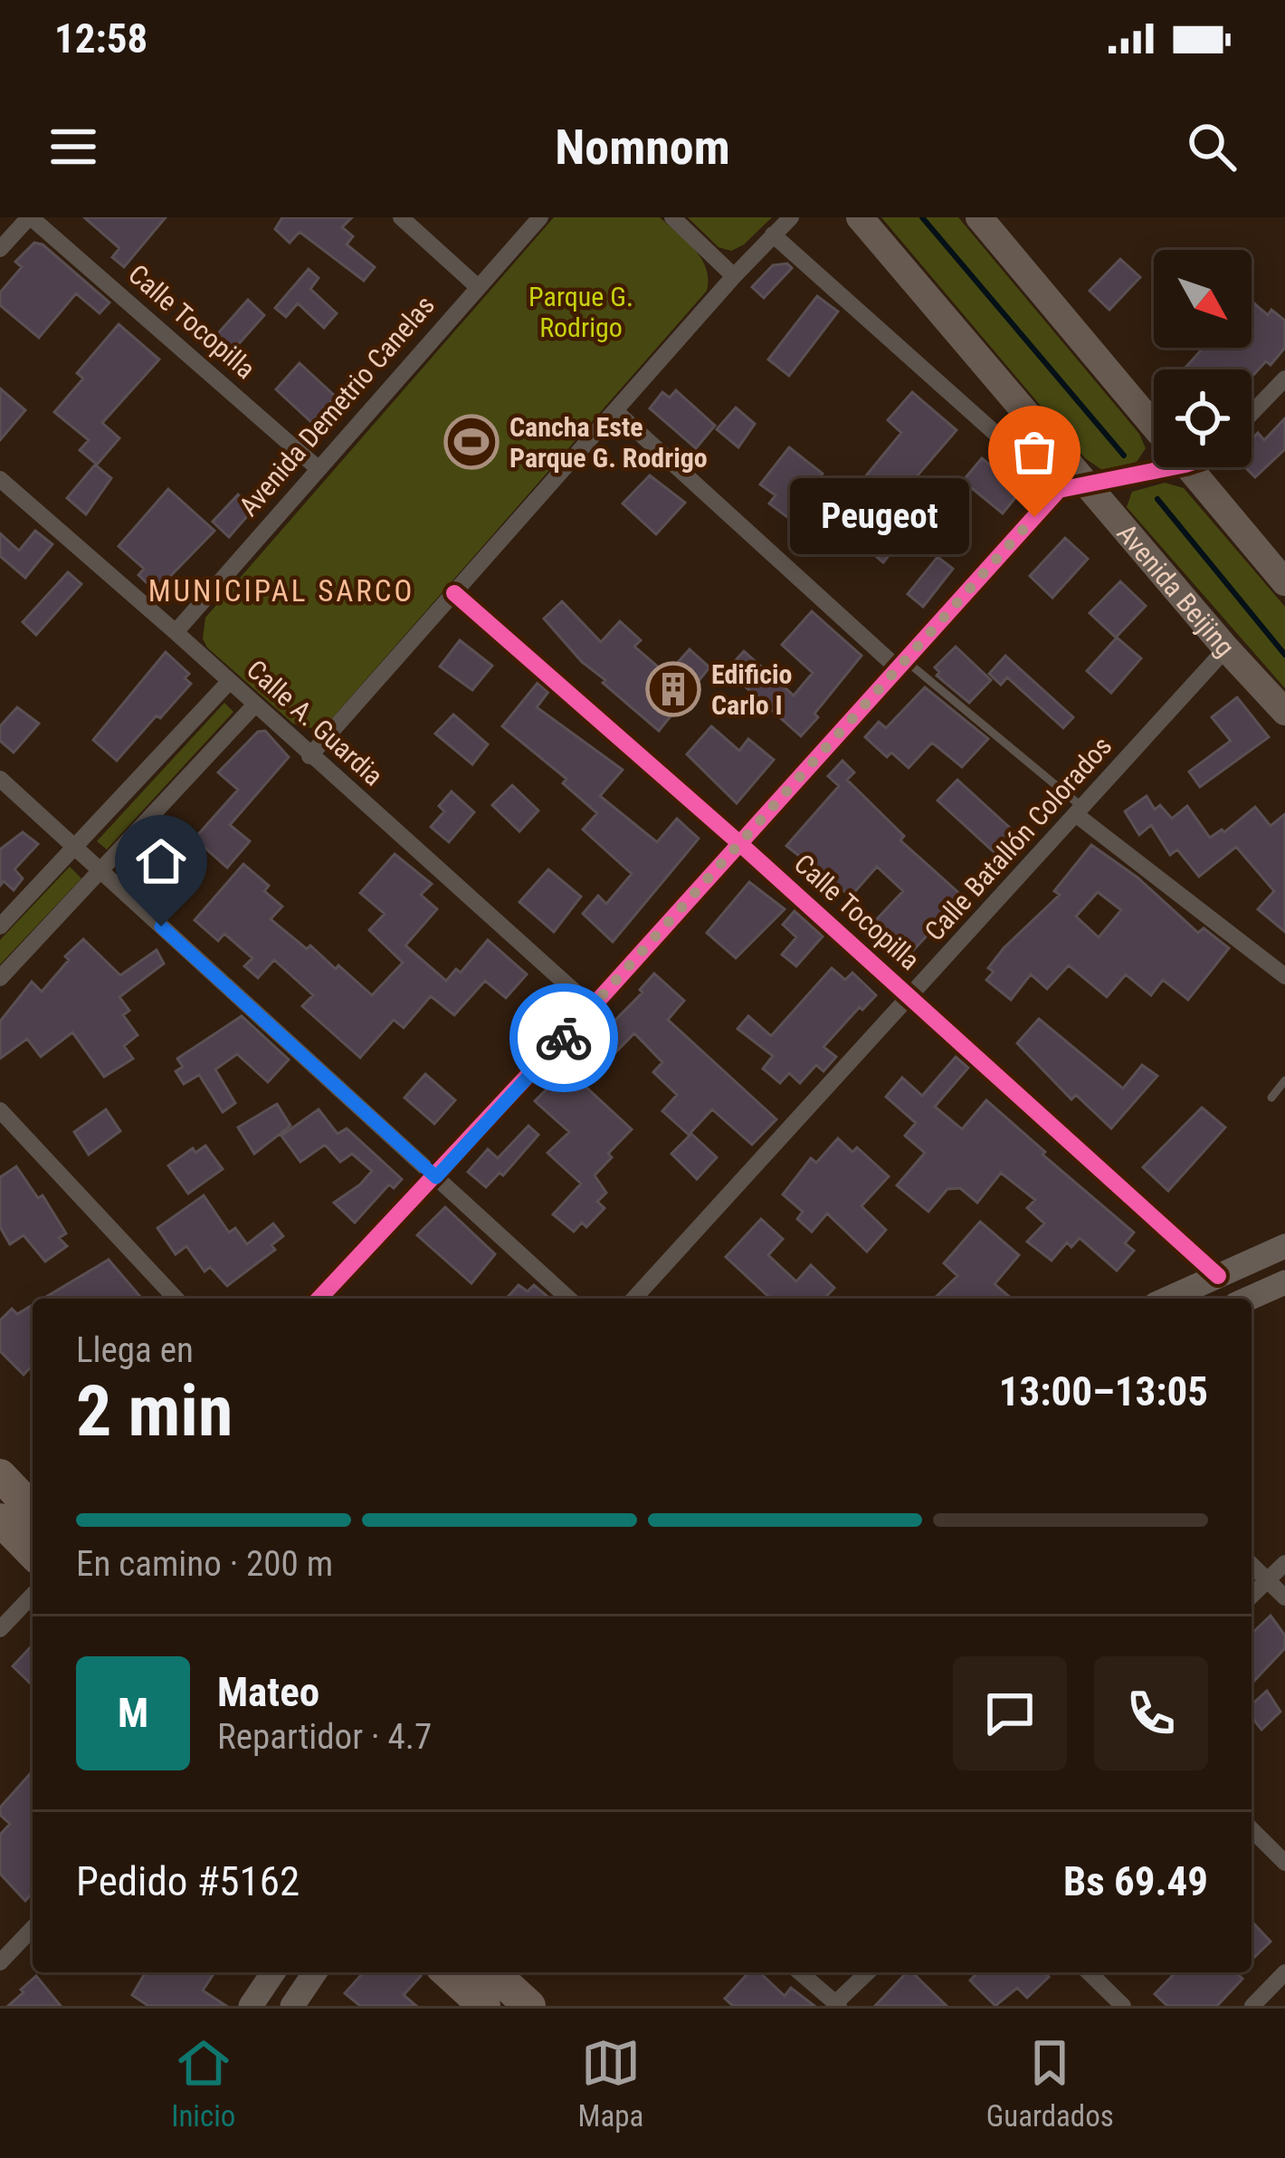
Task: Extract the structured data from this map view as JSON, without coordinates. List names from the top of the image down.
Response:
{
  "streets": {
    "main road": ["Avenida Beijing"],
    "street": [
      "Calle Tocopilla",
      "Avenida Demetrio Canelas",
      "Calle A. Guardia",
      "Calle Batallón Colorados"
    ]
  },
  "crossings": [
    ["Calle Tocopilla", "Avenida Demetrio Canelas"],
    ["Calle Tocopilla", "Calle Batallón Colorados"],
    ["Avenida Demetrio Canelas", "Calle A. Guardia"],
    ["Avenida Beijing", "Calle Batallón Colorados"]
  ],
  "districts": ["MUNICIPAL SARCO"],
  "parks": ["Parque G. Rodrigo"],
  "places": {
    "sports": ["Cancha Este Parque G. Rodrigo"],
    "other": ["Peugeot"],
    "building": ["Edificio Carlo I"]
  },
  "north": "bottom right",
  "page": {
    "status": "12:58",
    "header": "Nomnom",
    "bubble": "Peugeot",
    "heading": ["2 min", "Llega en", "13:00–13:05"],
    "panel": [
      "Mateo",
      "Repartidor · 4.7",
      "Pedido #5162",
      "Bs 69.49"
    ],
    "bar": "En camino · 200 m",
    "round": "M",
    "tabs": ["Inicio", "Mapa", "Guardados"]
  }
}
